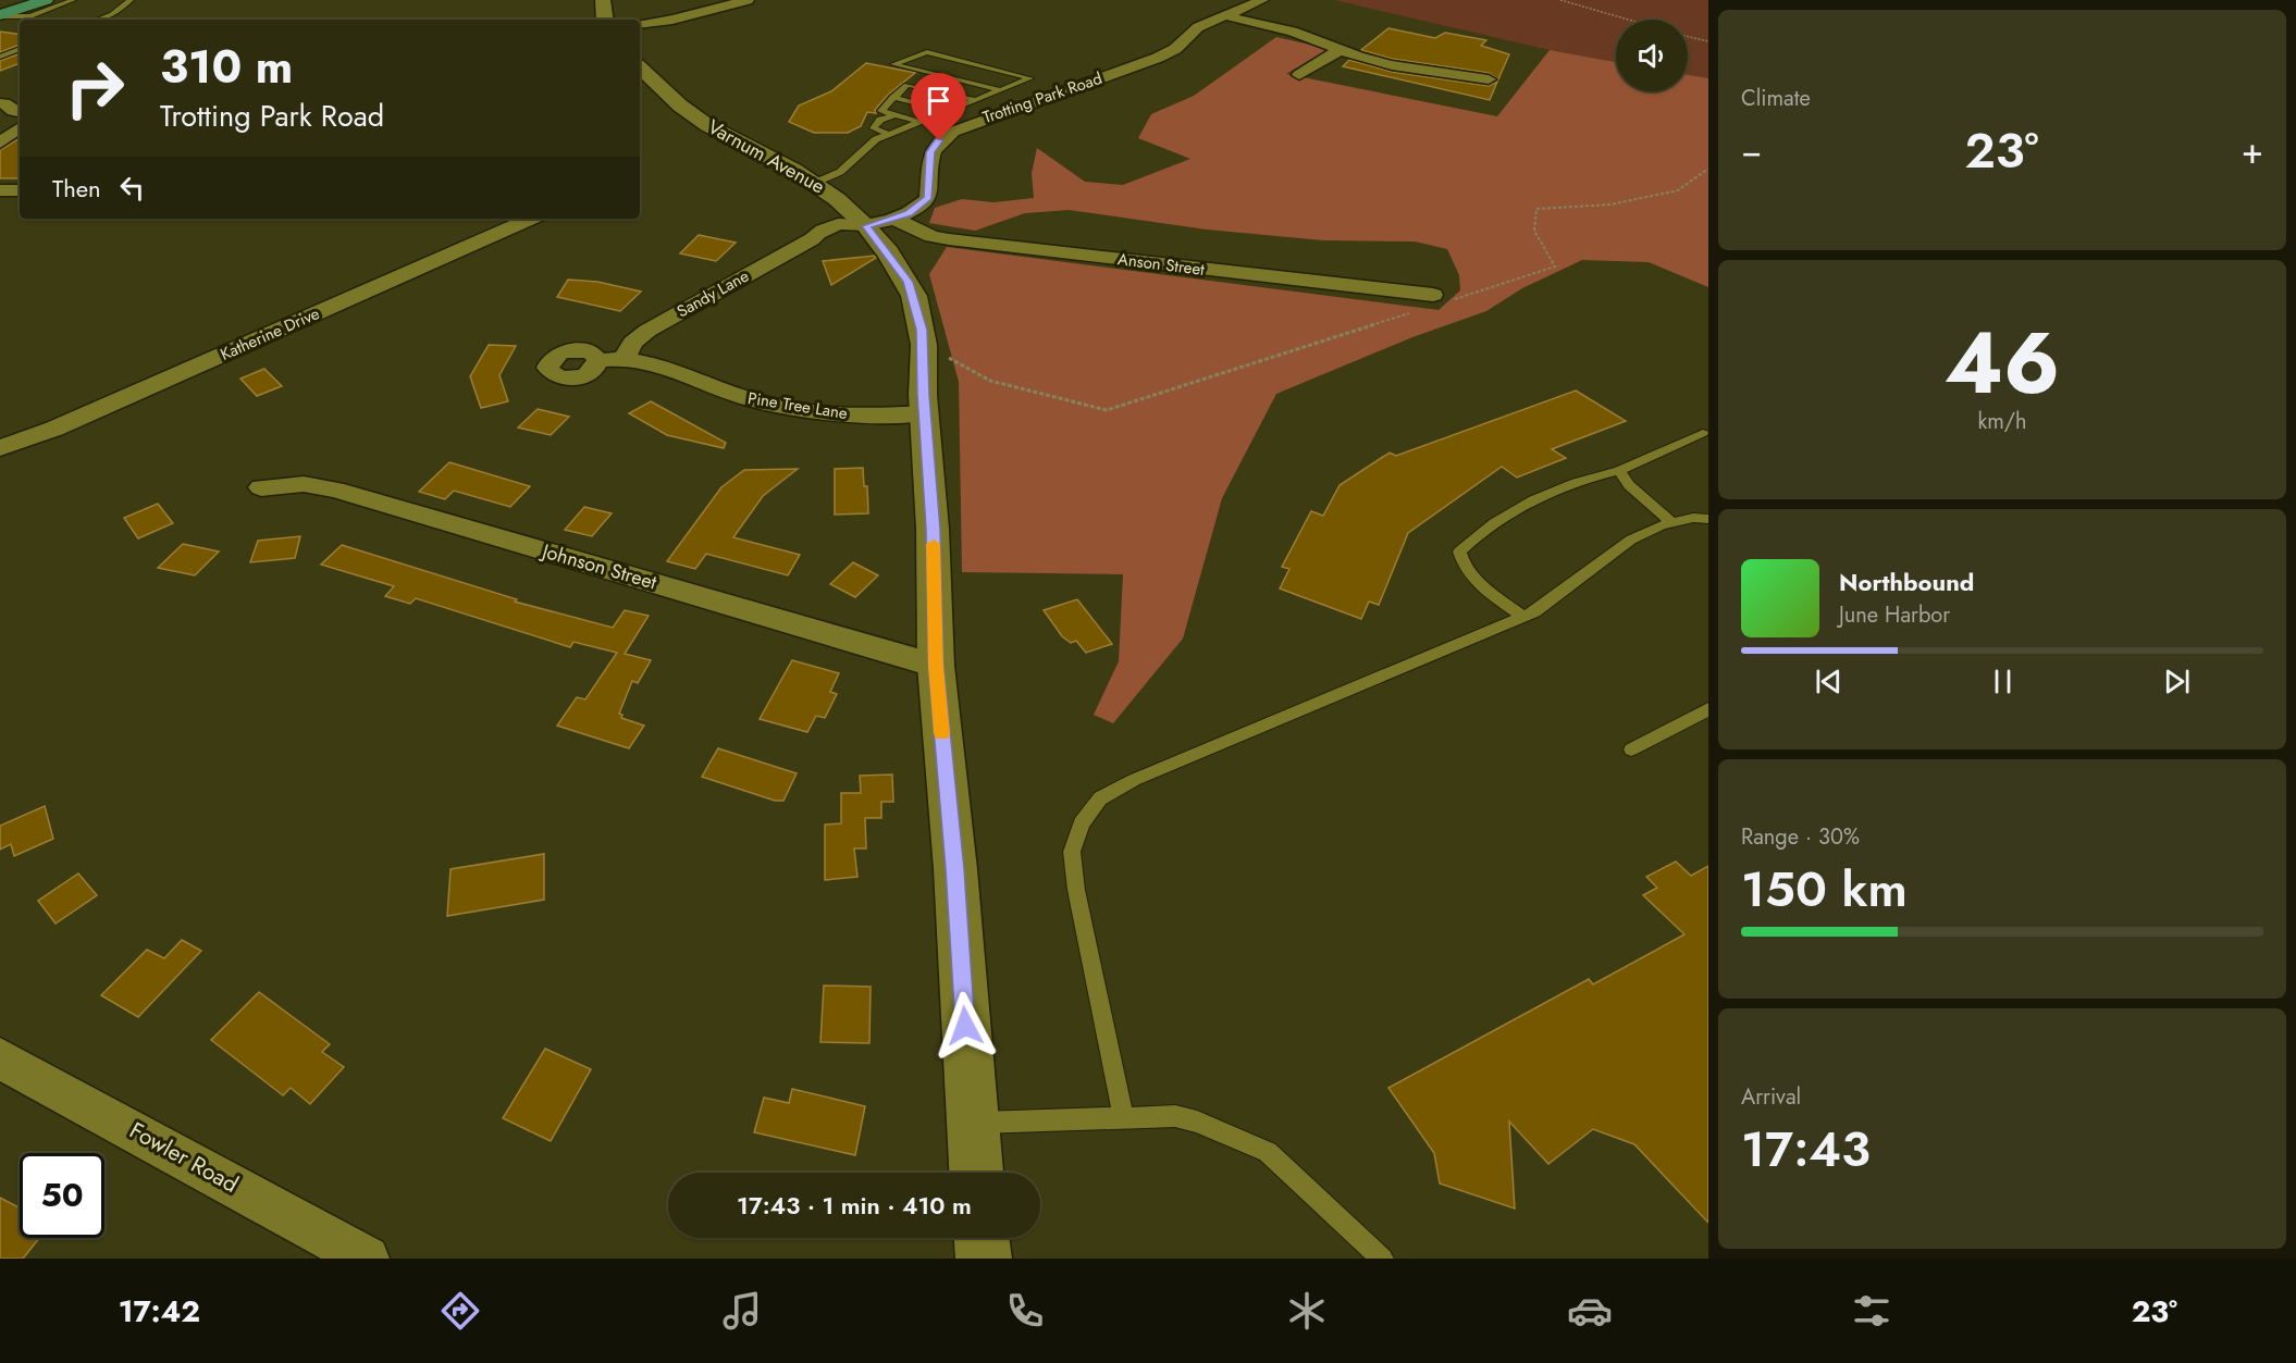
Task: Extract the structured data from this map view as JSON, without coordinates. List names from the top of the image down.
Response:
{
  "streets": {
    "main road": ["Varnum Avenue"],
    "street": [
      "Trotting Park Road",
      "Anson Street",
      "Sandy Lane",
      "Katherine Drive",
      "Pine Tree Lane",
      "Johnson Street",
      "Fowler Road"
    ]
  },
  "crossings": [
    ["Trotting Park Road", "Varnum Avenue"],
    ["Trotting Park Road", "Anson Street"],
    ["Trotting Park Road", "Sandy Lane"],
    ["Varnum Avenue", "Anson Street"],
    ["Varnum Avenue", "Sandy Lane"],
    ["Varnum Avenue", "Pine Tree Lane"],
    ["Varnum Avenue", "Johnson Street"],
    ["Anson Street", "Sandy Lane"],
    ["Sandy Lane", "Pine Tree Lane"]
  ],
  "page": {
    "tile": [
      "Climate",
      ["46", "km/h"],
      ["Range · 30%", "150 km"],
      ["Arrival", "17:43"]
    ],
    "turn": ["310 m", "Trotting Park Road"],
    "heat": ["−", "23°", "+"],
    "then": "Then",
    "song": ["Northbound", "June Harbor"],
    "limit": "50",
    "trip": "17:43 · 1 min · 410 m",
    "tabs": ["17:42", "23°"]
  }
}
